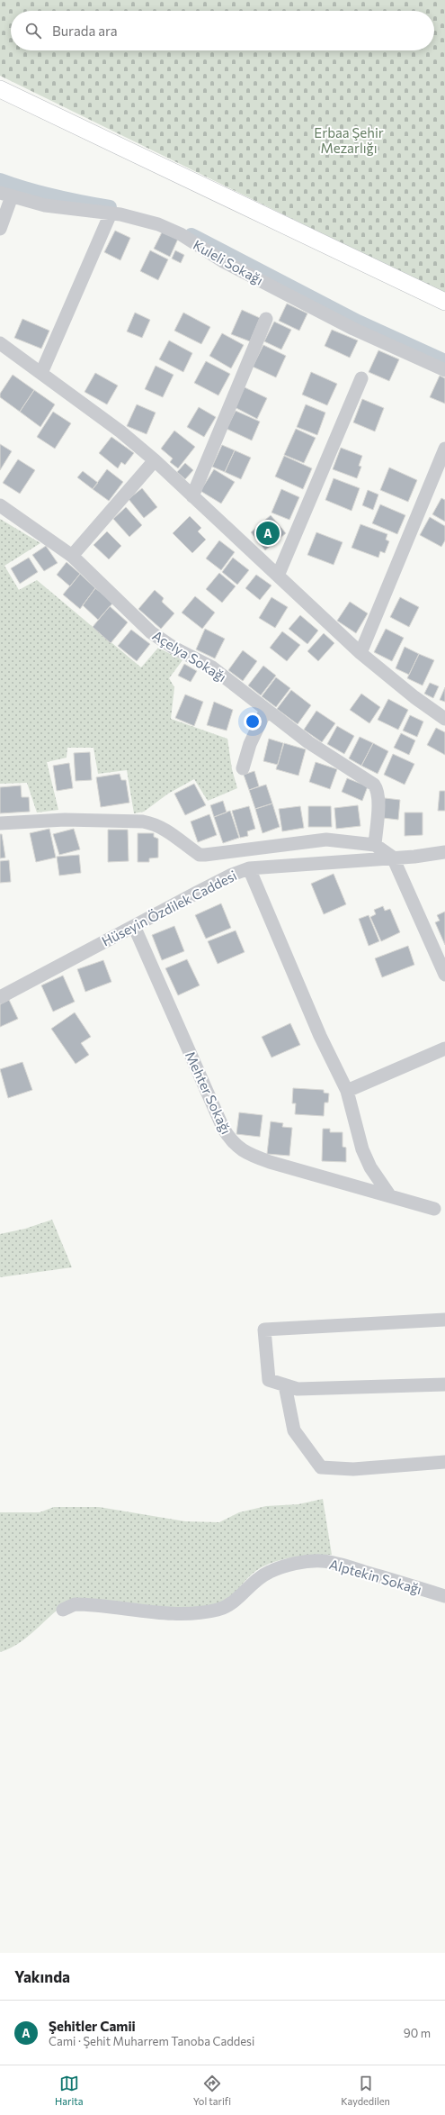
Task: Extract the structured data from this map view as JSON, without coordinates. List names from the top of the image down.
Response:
{
  "streets": {
    "street": [
      "Kuleli Sokağı",
      "Açelya Sokağı",
      "Hüseyin Özdilek Caddesi",
      "Mehter Sokağı",
      "Alptekin Sokağı"
    ]
  },
  "crossings": [
    ["Açelya Sokağı", "Hüseyin Özdilek Caddesi"],
    ["Hüseyin Özdilek Caddesi", "Mehter Sokağı"]
  ],
  "parks": ["Erbaa Şehir Mezarlığı"],
  "page": {
    "search": "Burada ara",
    "pins": "A",
    "heading": "Yakında",
    "list": [
      {
        "mark": "A",
        "name": "Şehitler Camii",
        "note": "Cami · Şehit Muharrem Tanoba Caddesi",
        "value": "90 m"
      }
    ],
    "nav": ["Harita", "Yol tarifi", "Kaydedilen"]
  }
}
